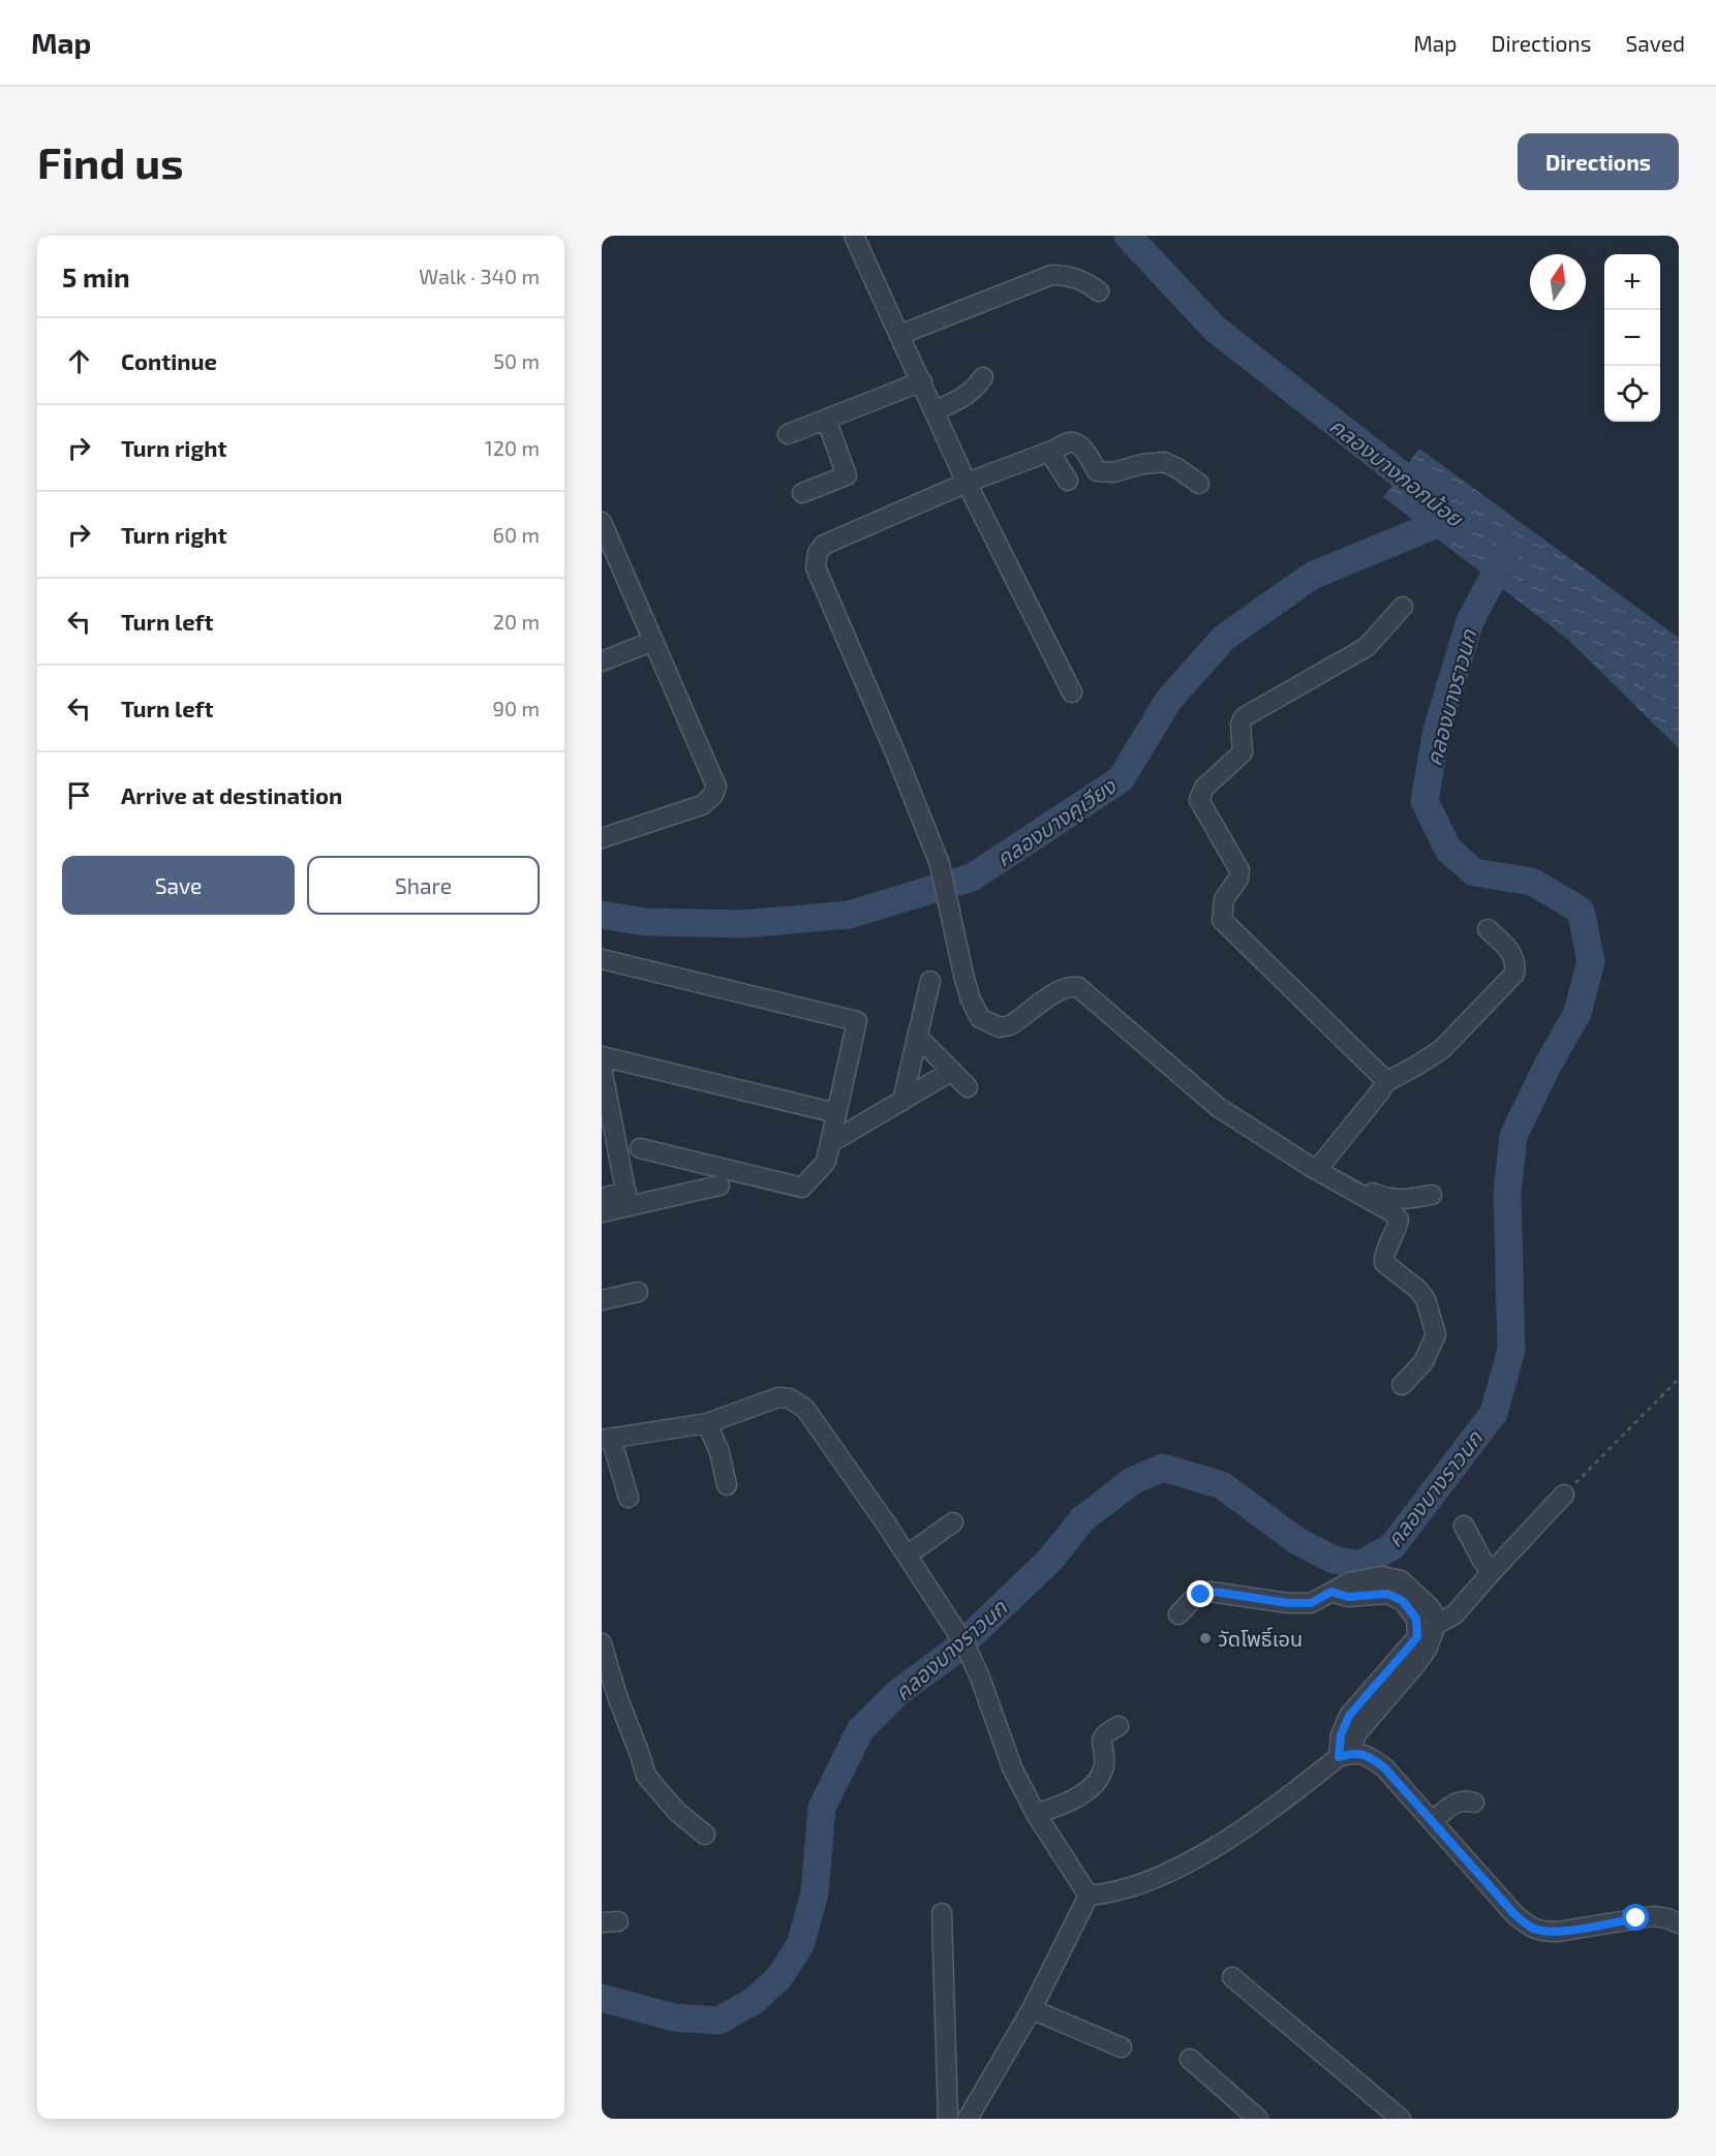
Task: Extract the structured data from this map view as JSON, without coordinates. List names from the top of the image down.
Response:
{
  "water": ["คลองบางกอกน้อย", "คลองบางราวนก", "คลองบางคูเวียง"],
  "places": ["วัดโพธิ์เอน"],
  "north": "top",
  "page": {
    "header": "Map",
    "nav": ["Map", "Directions", "Saved"],
    "buttons": [
      "Directions",
      ["Save", "Share"]
    ],
    "title": "Find us",
    "heading": ["5 min", "Walk · 340 m"],
    "map_buttons": ["+", "−"],
    "list": [
      ["Continue", "50 m"],
      ["Turn right", "120 m"],
      ["Turn right", "60 m"],
      ["Turn left", "20 m"],
      ["Turn left", "90 m"],
      "Arrive at destination"
    ]
  }
}
